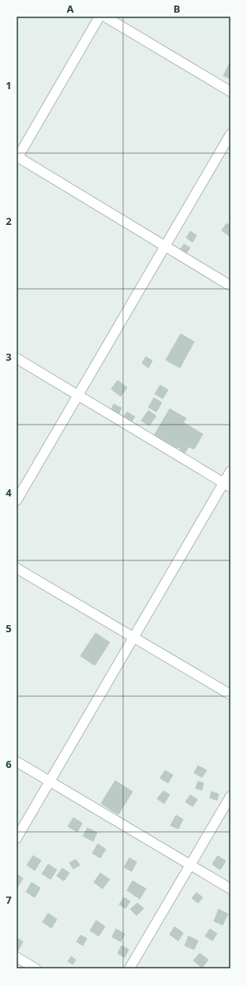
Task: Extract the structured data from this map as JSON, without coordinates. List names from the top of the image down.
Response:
{
  "grid": {
    "columns": ["A", "B"],
    "rows": [
      "1",
      "2",
      "3",
      "4",
      "5",
      "6",
      "7"
    ]
  }
}
